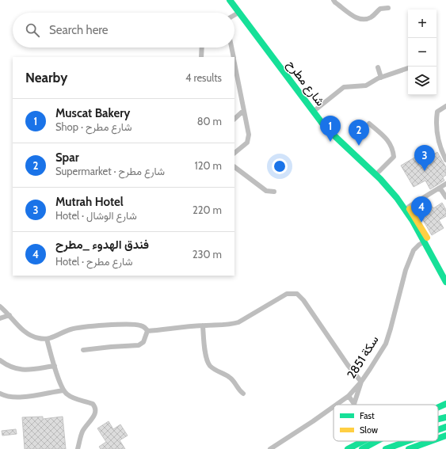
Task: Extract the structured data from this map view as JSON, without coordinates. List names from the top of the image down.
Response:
{
  "streets": {
    "main road": ["شارع مطرح"],
    "street": ["سكة 2851"]
  },
  "crossings": [
    ["شارع مطرح", "سكة 2851"]
  ],
  "legend": ["Fast", "Slow"],
  "page": {
    "map_buttons": ["+", "−"],
    "search": "Search here",
    "heading": ["Nearby", "4 results"],
    "list": [
      {
        "mark": "1",
        "name": "Muscat Bakery",
        "note": "Shop · شارع مطرح",
        "value": "80 m"
      },
      {
        "mark": "2",
        "name": "Spar",
        "note": "Supermarket · شارع مطرح",
        "value": "120 m"
      },
      {
        "mark": "3",
        "name": "Mutrah Hotel",
        "note": "Hotel · شارع الوشال",
        "value": "220 m"
      },
      {
        "mark": "4",
        "name": "فندق الهدوء _مطرح",
        "note": "Hotel · شارع مطرح",
        "value": "230 m"
      }
    ],
    "pins": [
      "1",
      "2",
      "3",
      "4"
    ]
  }
}
